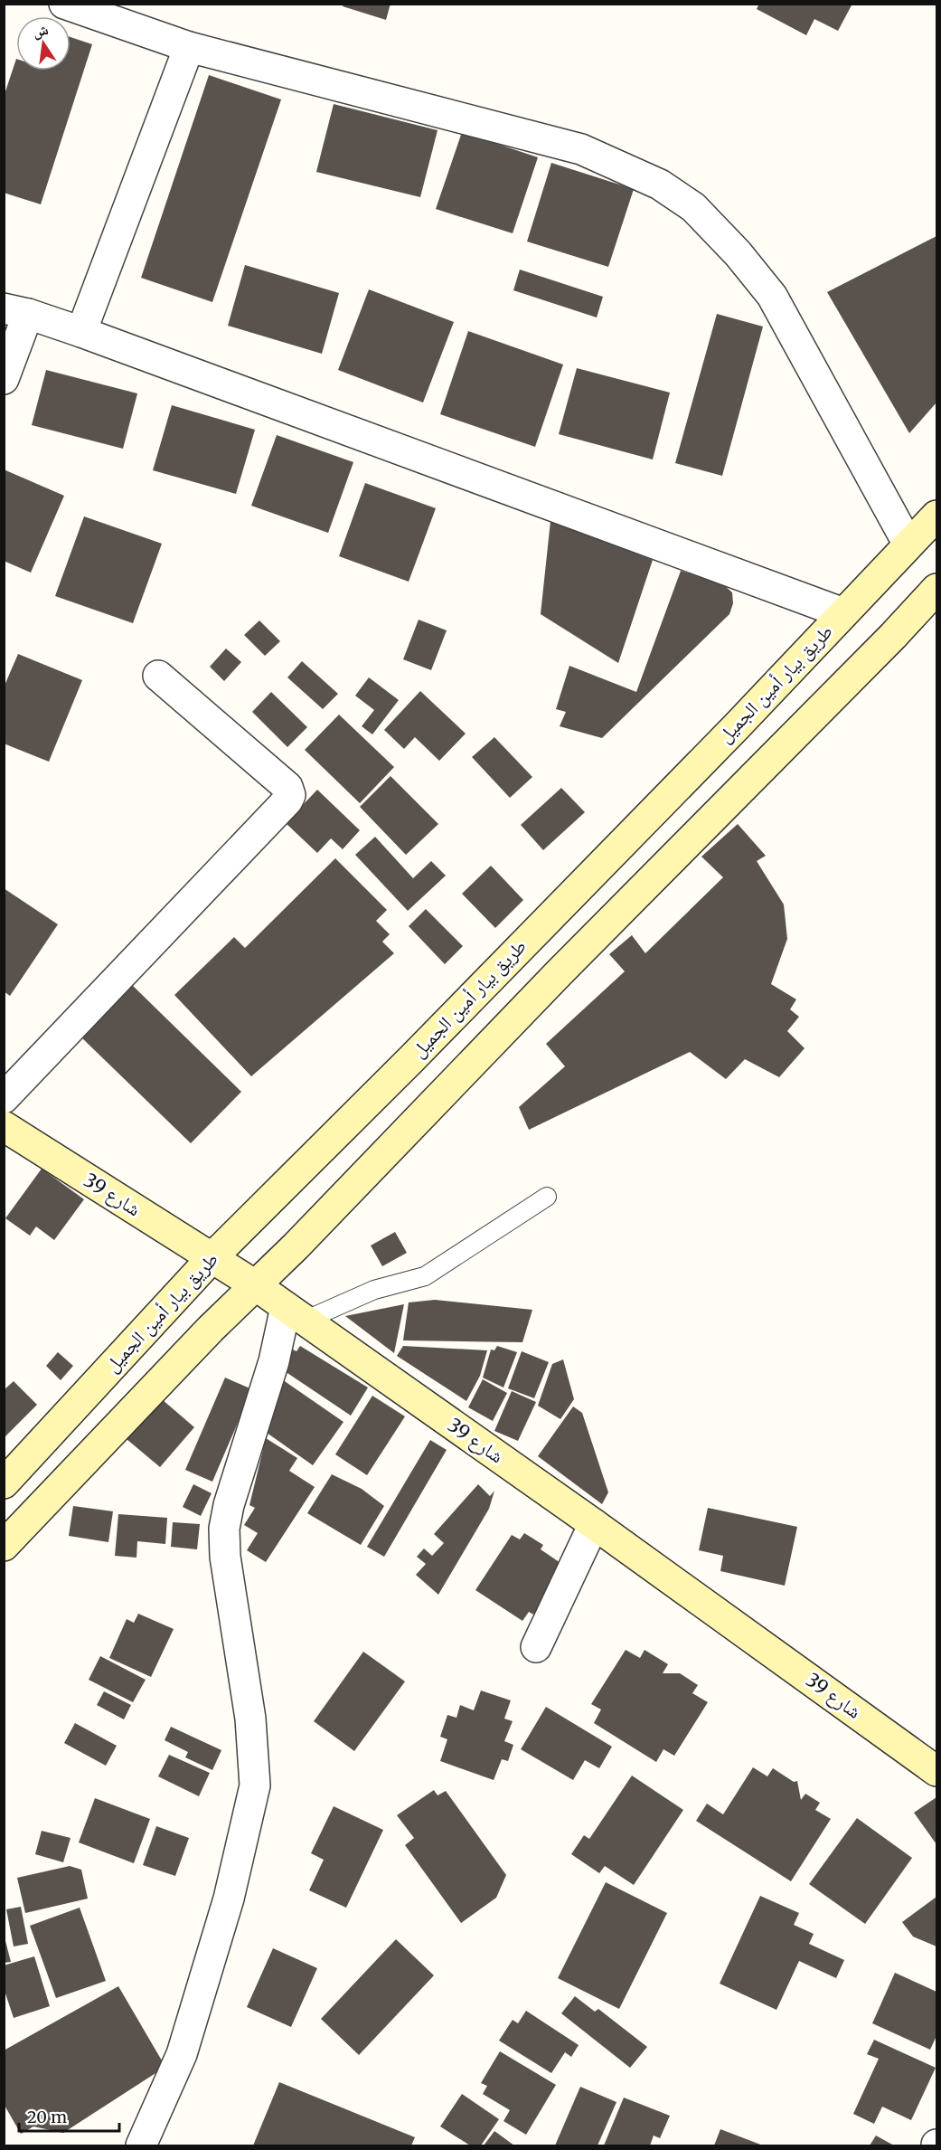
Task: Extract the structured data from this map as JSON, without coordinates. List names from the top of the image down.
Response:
{
  "streets": {
    "main road": ["طريق بيار أمين الجميل", "شارع 39"]
  },
  "crossings": [
    ["طريق بيار أمين الجميل", "شارع 39"]
  ],
  "scale_bar": "20 m",
  "north": "top"
}
